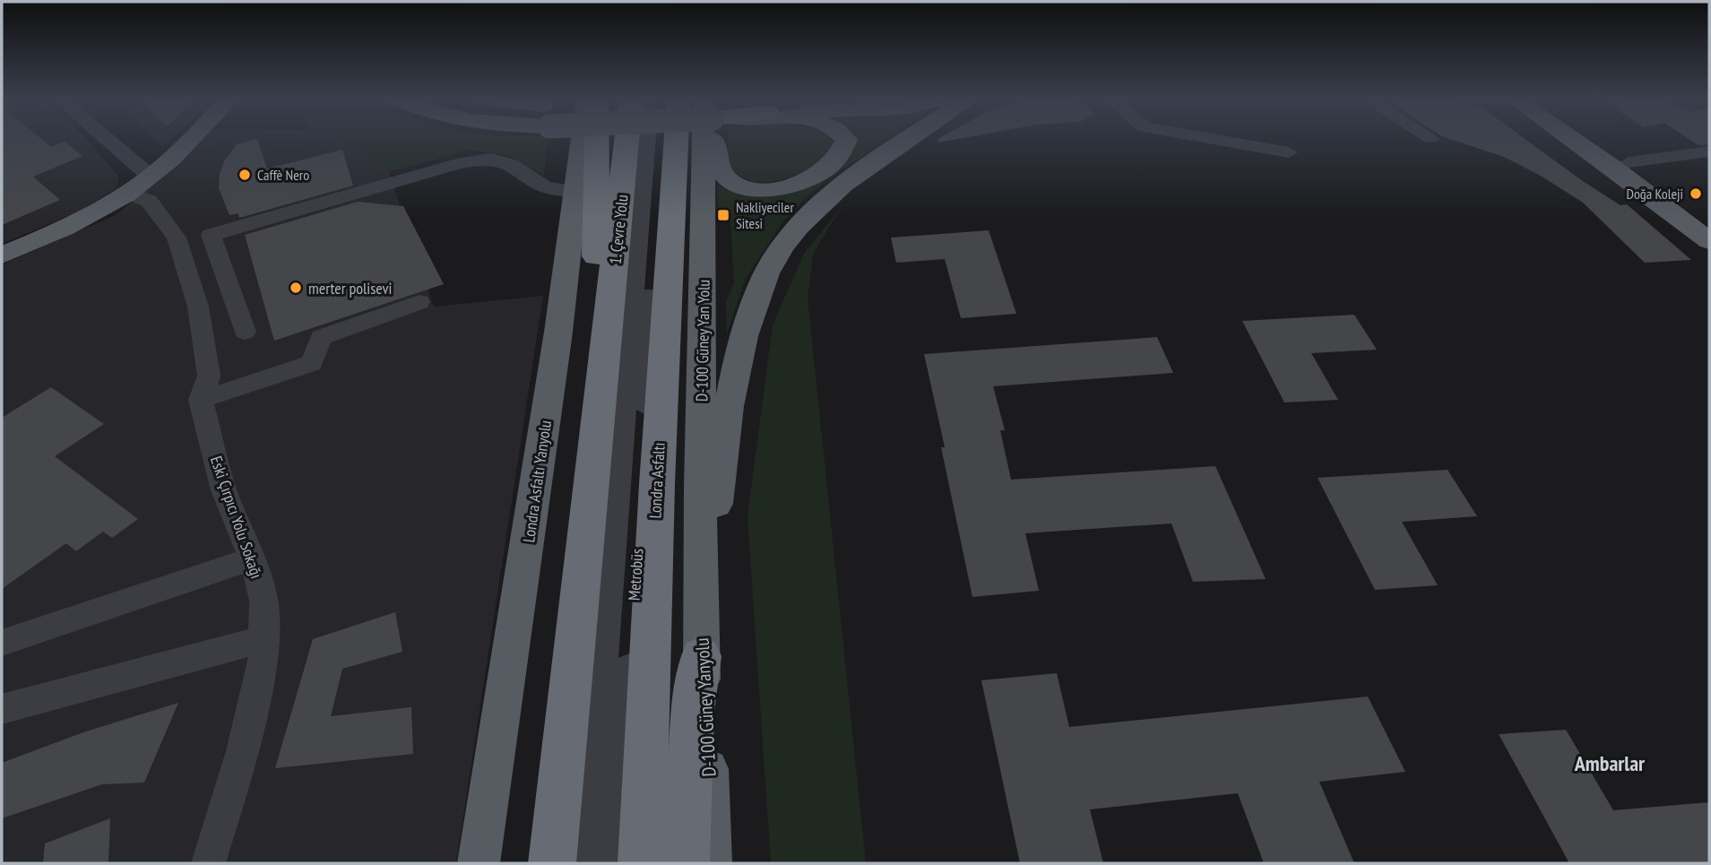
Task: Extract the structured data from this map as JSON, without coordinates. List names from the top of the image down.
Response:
{
  "streets": {
    "highway": ["1. Çevre Yolu", "Londra Asfaltı"],
    "main road": ["D-100 Güney Yan Yolu", "Londra Asfaltı Yanyolu", "D-100 Güney Yanyolu"],
    "street": ["Eski Çırpıcı Yolu Sokağı", "Metrobüs"]
  },
  "crossings": [
    ["D-100 Güney Yan Yolu", "D-100 Güney Yanyolu"]
  ],
  "districts": ["Ambarlar"],
  "places": {
    "other": ["Caffè Nero", "Doğa Koleji", "merter polisevi"],
    "transit": ["Nakliyeciler Sitesi"]
  }
}
